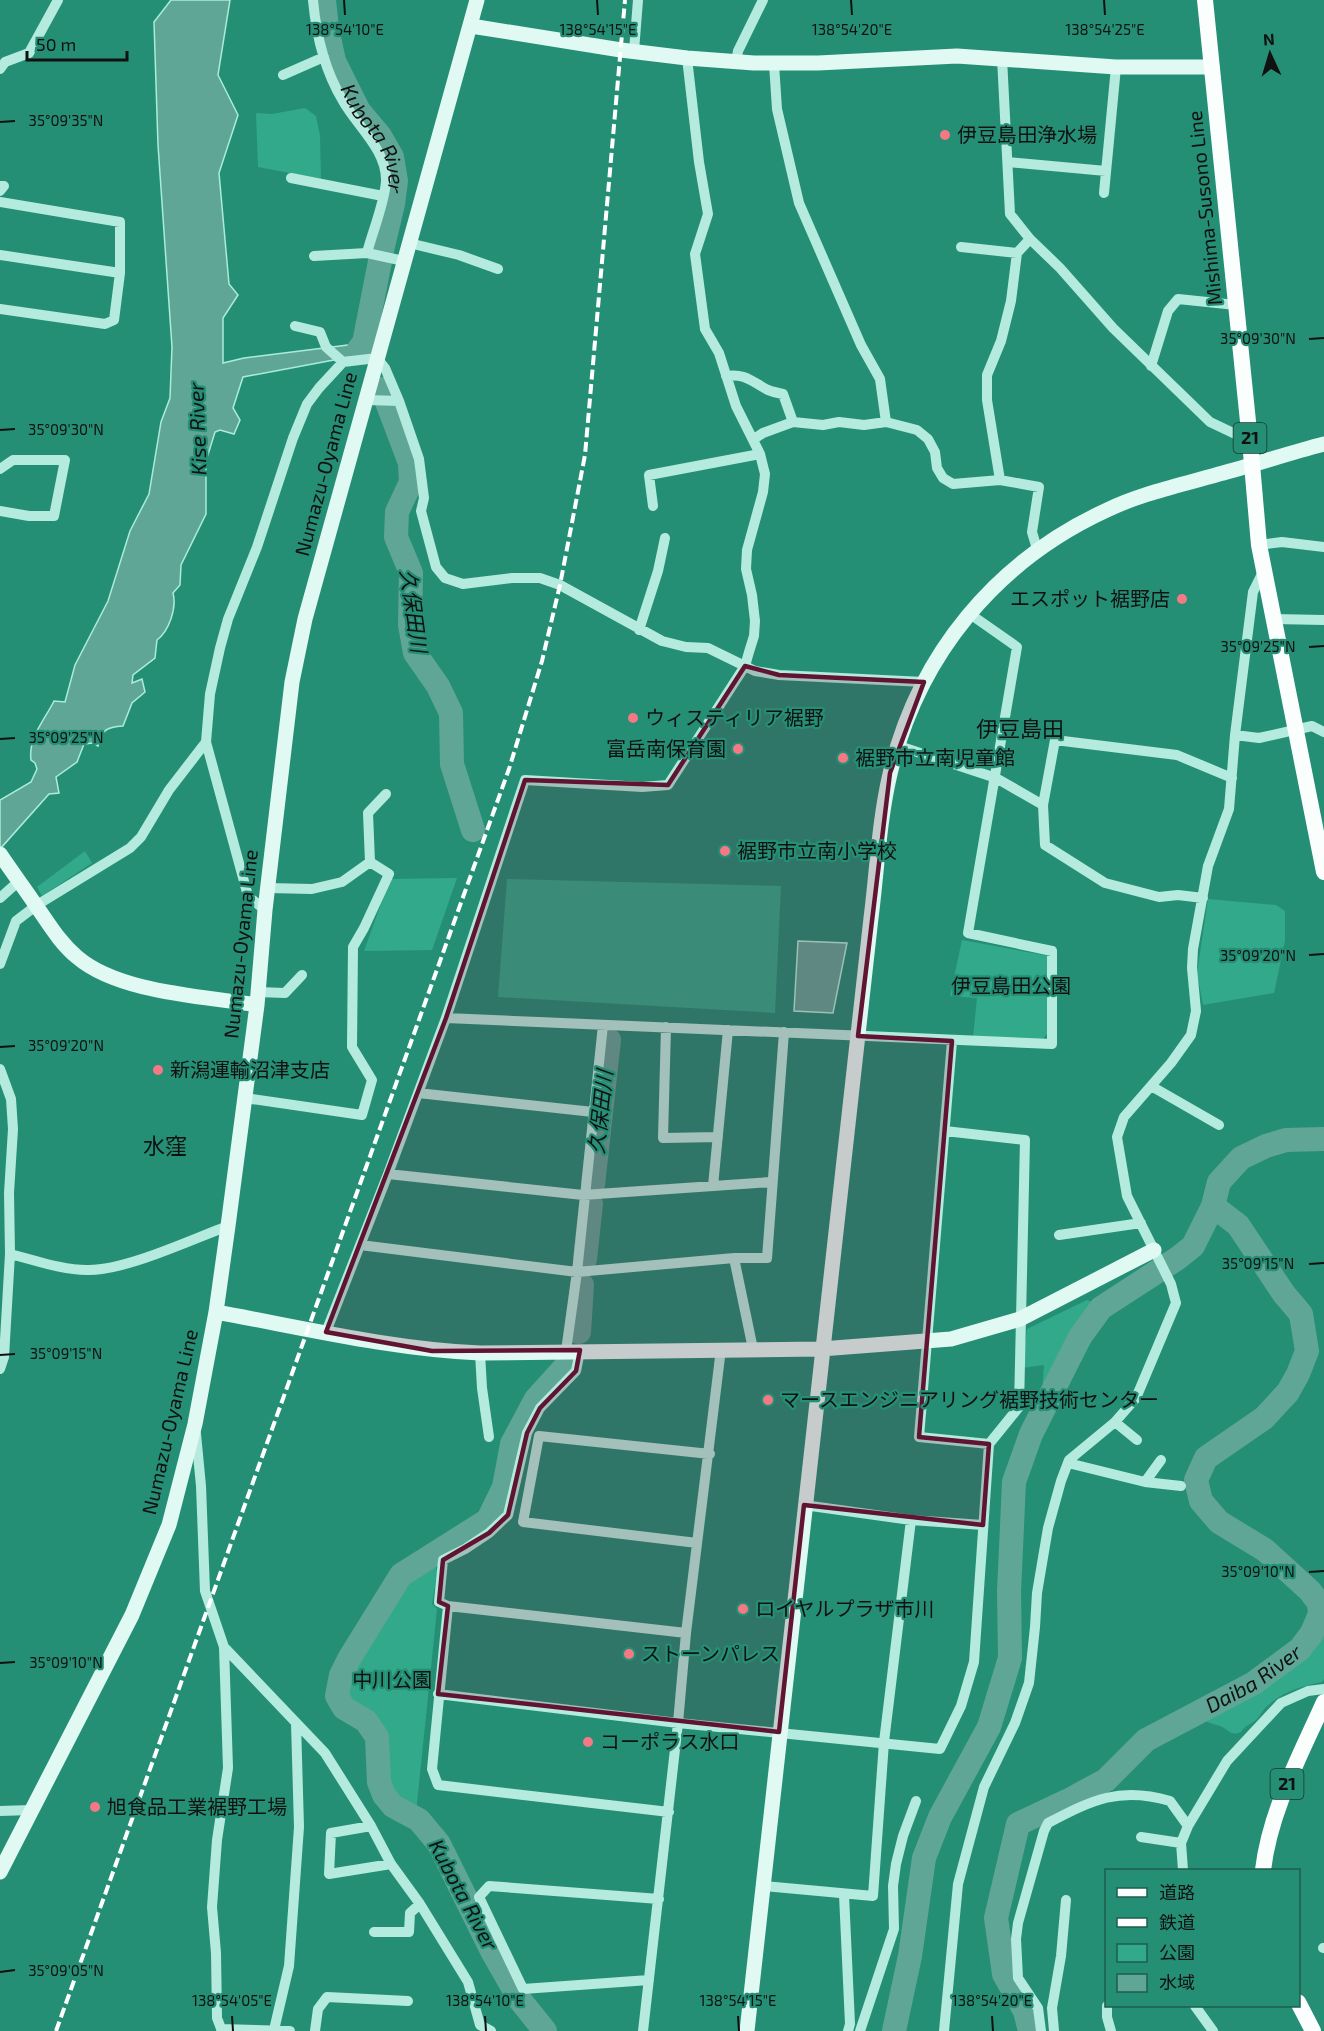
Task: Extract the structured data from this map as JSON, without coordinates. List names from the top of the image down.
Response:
{
  "streets": {
    "main road": ["Mishima-Susono Line", "21"],
    "street": ["Numazu-Oyama Line"]
  },
  "districts": ["伊豆島田", "水窪"],
  "water": [
    "Kubota River",
    "Kise River",
    "久保田川",
    "Daiba River"
  ],
  "parks": ["伊豆島田公園", "中川公園"],
  "places": [
    "伊豆島田浄水場",
    "エスポット裾野店",
    "ウィスティリア裾野",
    "富岳南保育園",
    "裾野市立南児童館",
    "裾野市立南小学校",
    "新潟運輸沼津支店",
    "マースエンジニアリング裾野技術センター",
    "ロイヤルプラザ市川",
    "ストーンパレス",
    "コーポラス水口",
    "旭食品工業裾野工場"
  ],
  "legend": [
    "道路",
    "鉄道",
    "公園",
    "水域"
  ],
  "scale_bar": "50 m",
  "north": "top",
  "coordinates": [
    "138°54'10\"E",
    "138°54'15\"E",
    "138°54'20\"E",
    "138°54'25\"E",
    "35°09'35\"N",
    "35°09'30\"N",
    "35°09'25\"N",
    "35°09'20\"N",
    "35°09'15\"N",
    "35°09'10\"N",
    "35°09'05\"N",
    "138°54'05\"E"
  ]
}
